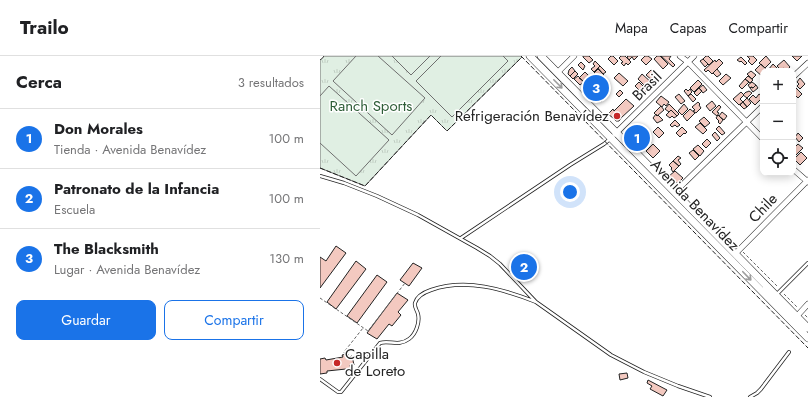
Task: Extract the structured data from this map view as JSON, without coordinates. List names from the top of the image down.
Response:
{
  "streets": {
    "main road": ["Avenida Benavídez"],
    "street": ["Brasil", "Chile"]
  },
  "crossings": [
    ["Brasil", "Avenida Benavídez"],
    ["Avenida Benavídez", "Chile"]
  ],
  "parks": ["Ranch Sports"],
  "places": ["Refrigeración Benavídez", "Capilla de Loreto"],
  "page": {
    "header": "Trailo",
    "nav": ["Mapa", "Capas", "Compartir"],
    "heading": ["Cerca", "3 resultados"],
    "map_buttons": ["+", "−"],
    "pins": ["3", "1", "2"],
    "list": [
      {
        "mark": "1",
        "name": "Don Morales",
        "note": "Tienda · Avenida Benavídez",
        "value": "100 m"
      },
      {
        "mark": "2",
        "name": "Patronato de la Infancia",
        "note": "Escuela",
        "value": "100 m"
      },
      {
        "mark": "3",
        "name": "The Blacksmith",
        "note": "Lugar · Avenida Benavídez",
        "value": "130 m"
      }
    ],
    "buttons": ["Guardar", "Compartir"]
  }
}
